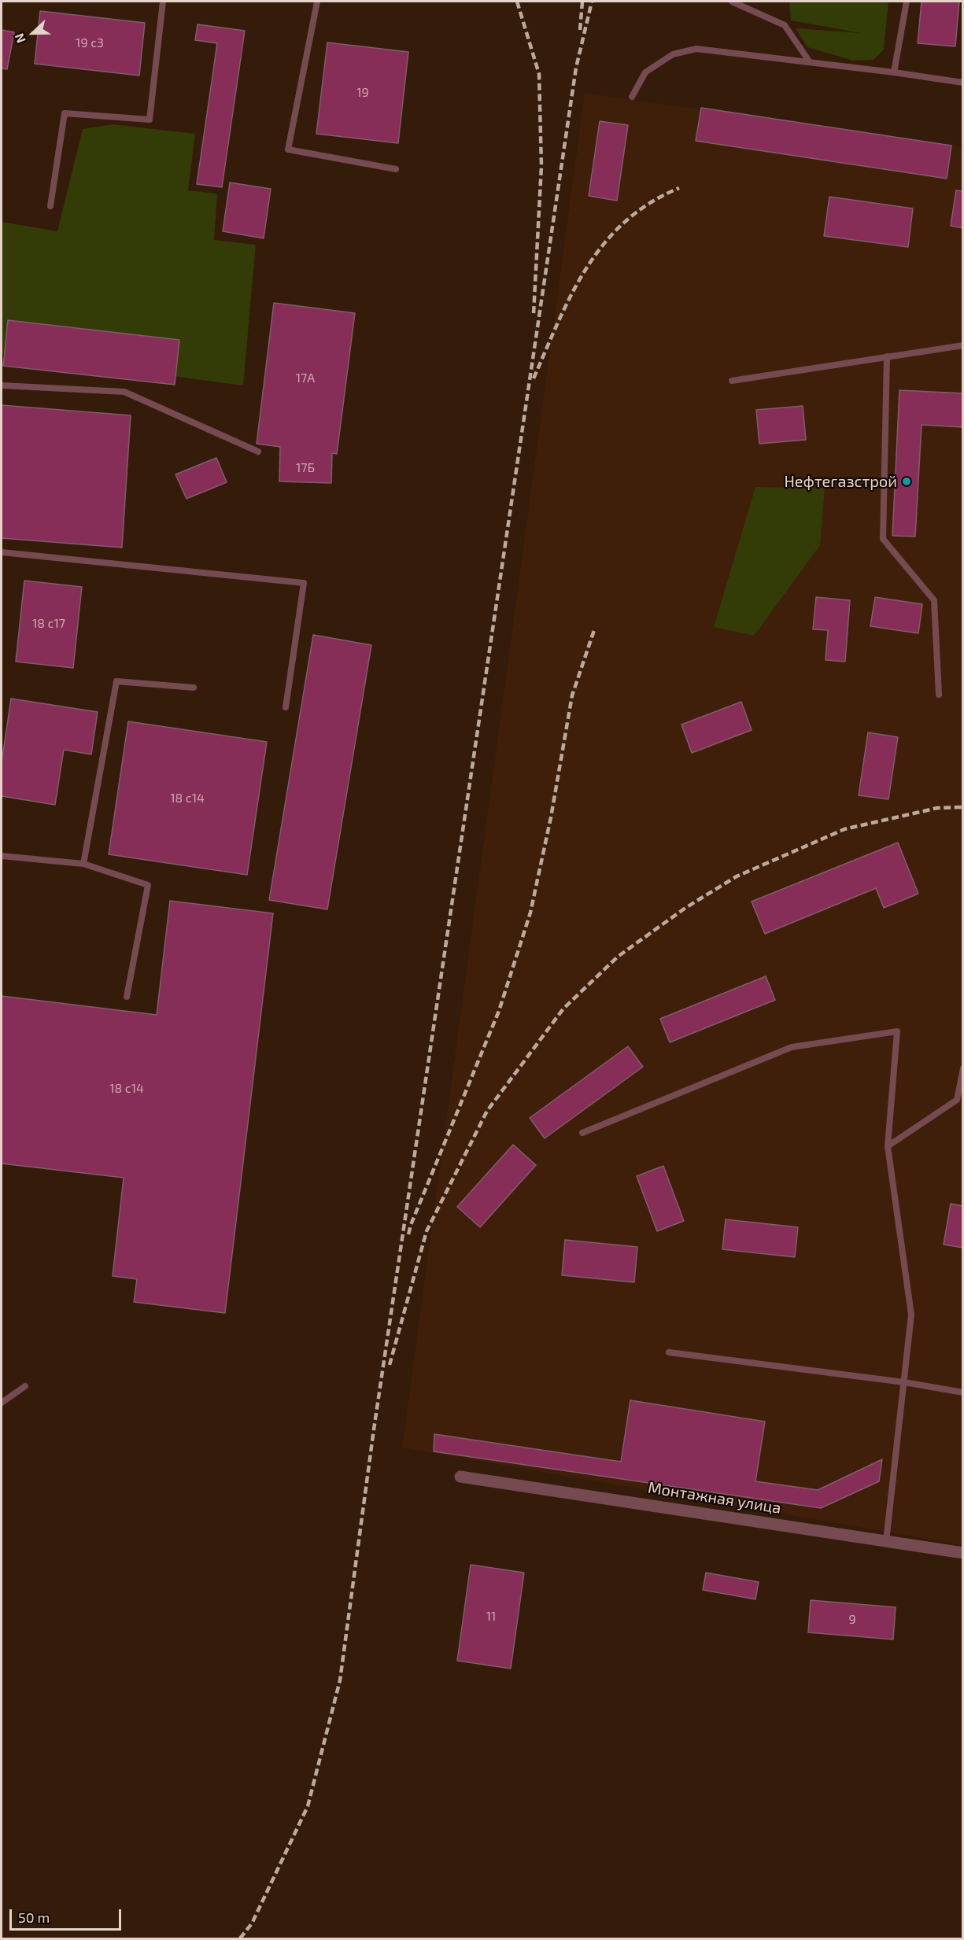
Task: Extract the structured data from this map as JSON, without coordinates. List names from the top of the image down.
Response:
{
  "streets": {
    "street": ["Монтажная улица"]
  },
  "places": ["Нефтегазстрой"],
  "house_numbers": [
    "19 с3",
    "19",
    "17А",
    "17Б",
    "18 с17",
    "18 с14",
    "18 с14",
    "11",
    "9"
  ],
  "scale_bar": "50 m",
  "north": "left"
}
